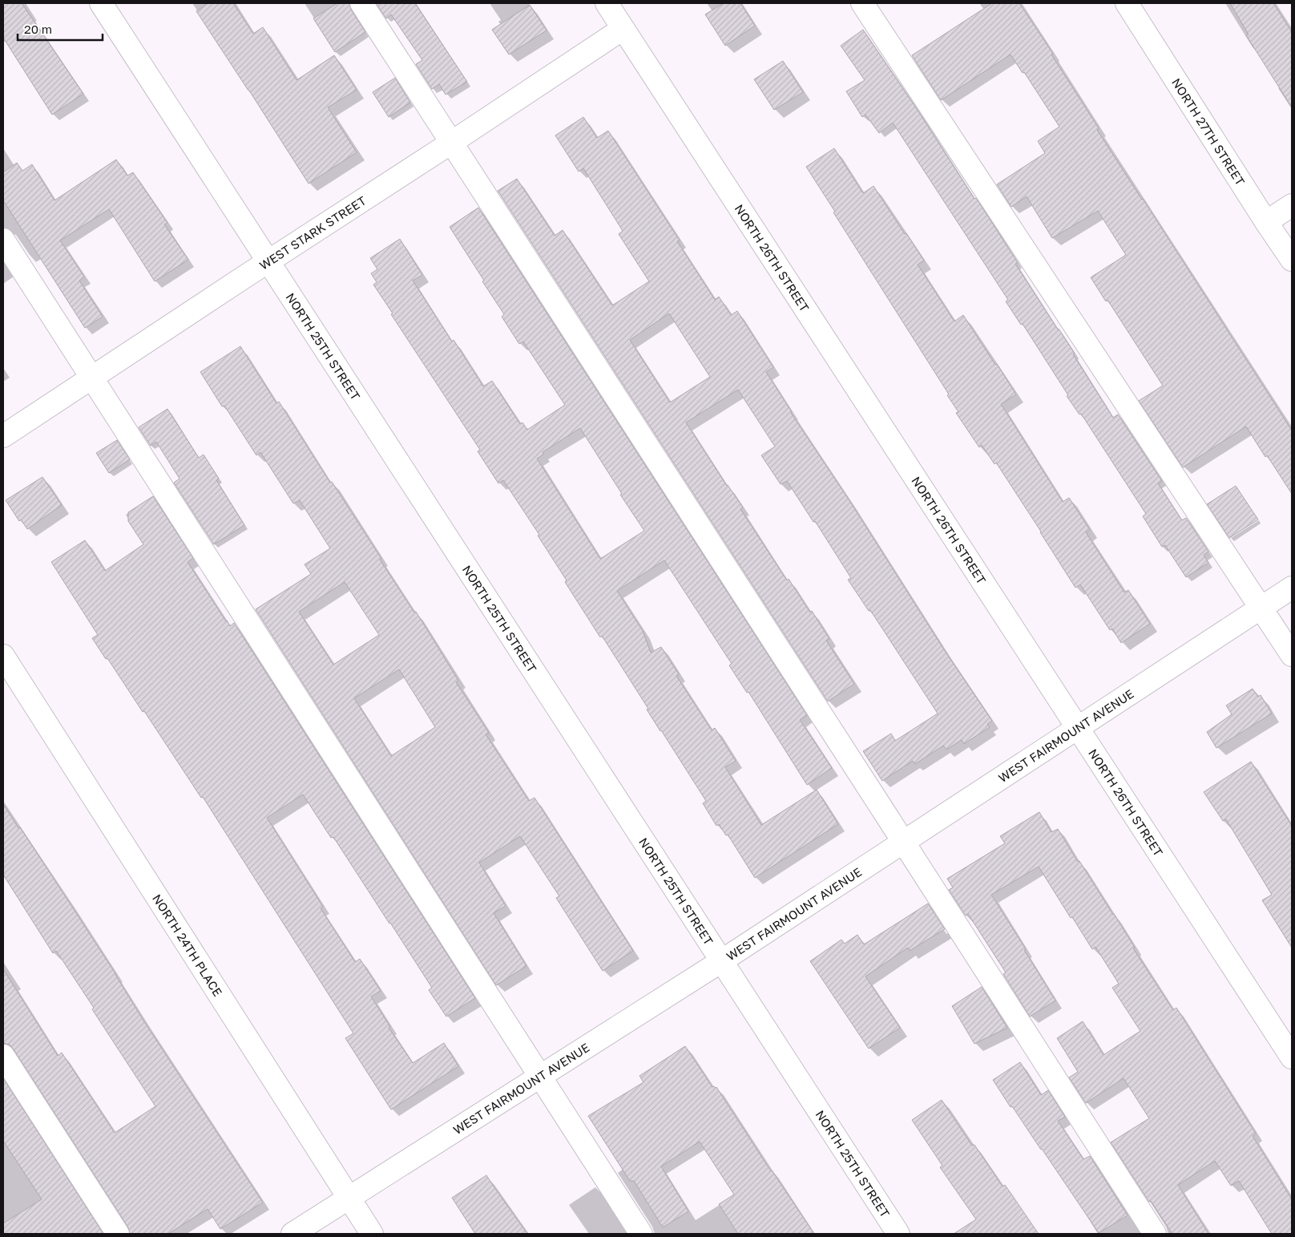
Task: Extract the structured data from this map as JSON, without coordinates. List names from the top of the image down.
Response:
{
  "streets": {
    "street": [
      "NORTH 27TH STREET",
      "WEST STARK STREET",
      "NORTH 26TH STREET",
      "NORTH 25TH STREET",
      "WEST FAIRMOUNT AVENUE",
      "NORTH 24TH PLACE"
    ]
  },
  "crossings": [
    ["WEST STARK STREET", "NORTH 26TH STREET"],
    ["WEST STARK STREET", "NORTH 25TH STREET"],
    ["NORTH 26TH STREET", "WEST FAIRMOUNT AVENUE"],
    ["NORTH 25TH STREET", "WEST FAIRMOUNT AVENUE"],
    ["WEST FAIRMOUNT AVENUE", "NORTH 24TH PLACE"]
  ],
  "scale_bar": "20 m"
}
